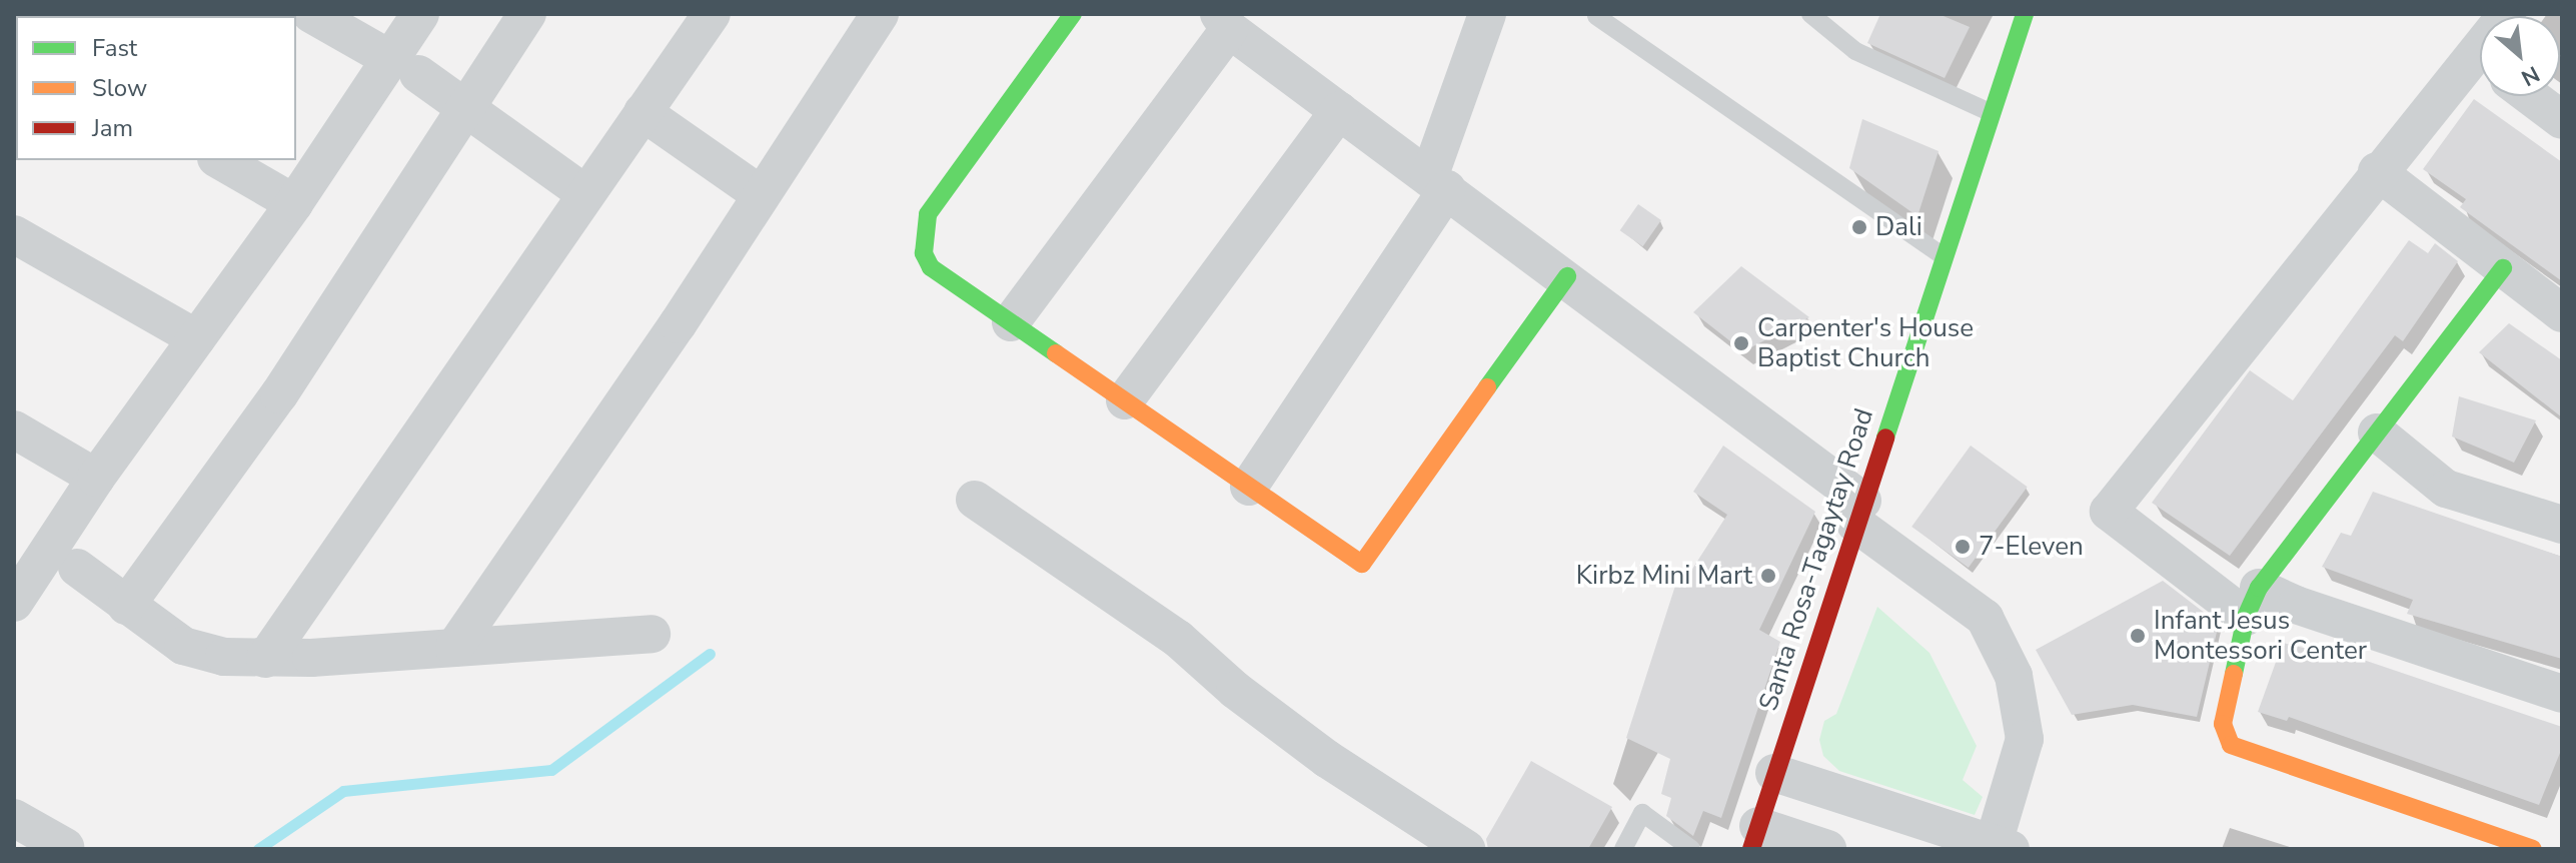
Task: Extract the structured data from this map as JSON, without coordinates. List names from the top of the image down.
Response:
{
  "streets": {
    "street": ["Santa Rosa-Tagaytay Road"]
  },
  "places": [
    "Dali",
    "Carpenter's House Baptist Church",
    "7-Eleven",
    "Kirbz Mini Mart",
    "Infant Jesus Montessori Center"
  ],
  "legend": ["Fast", "Slow", "Jam"],
  "north": "bottom right"
}
